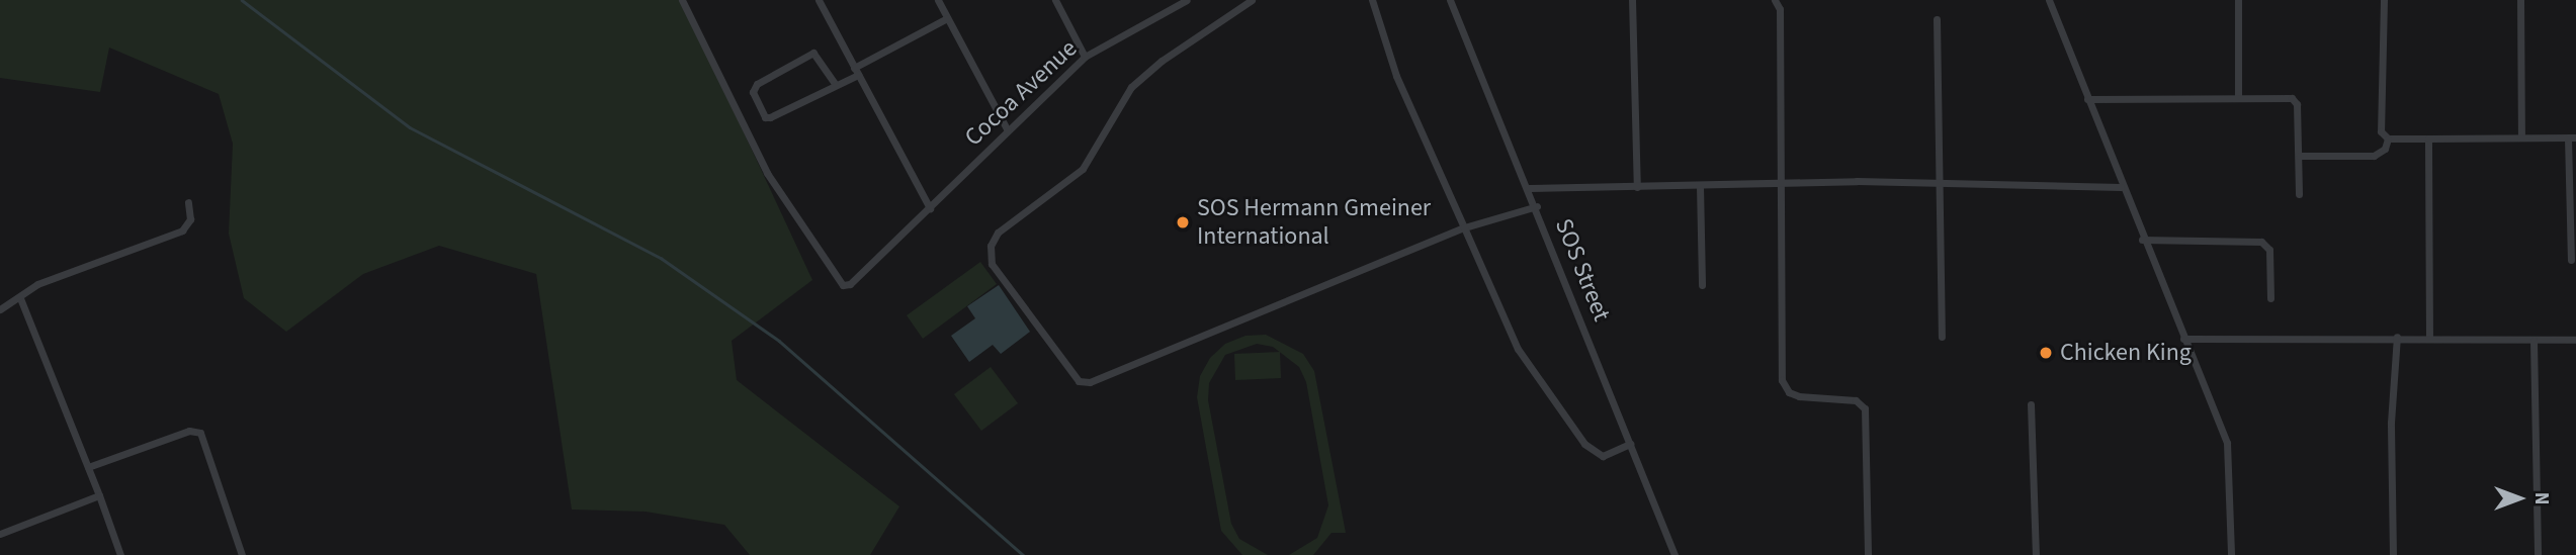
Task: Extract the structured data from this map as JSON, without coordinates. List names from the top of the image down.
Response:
{
  "streets": {
    "street": ["Cocoa Avenue", "SOS Street"]
  },
  "places": ["SOS Hermann Gmeiner International", "Chicken King"],
  "north": "right"
}
